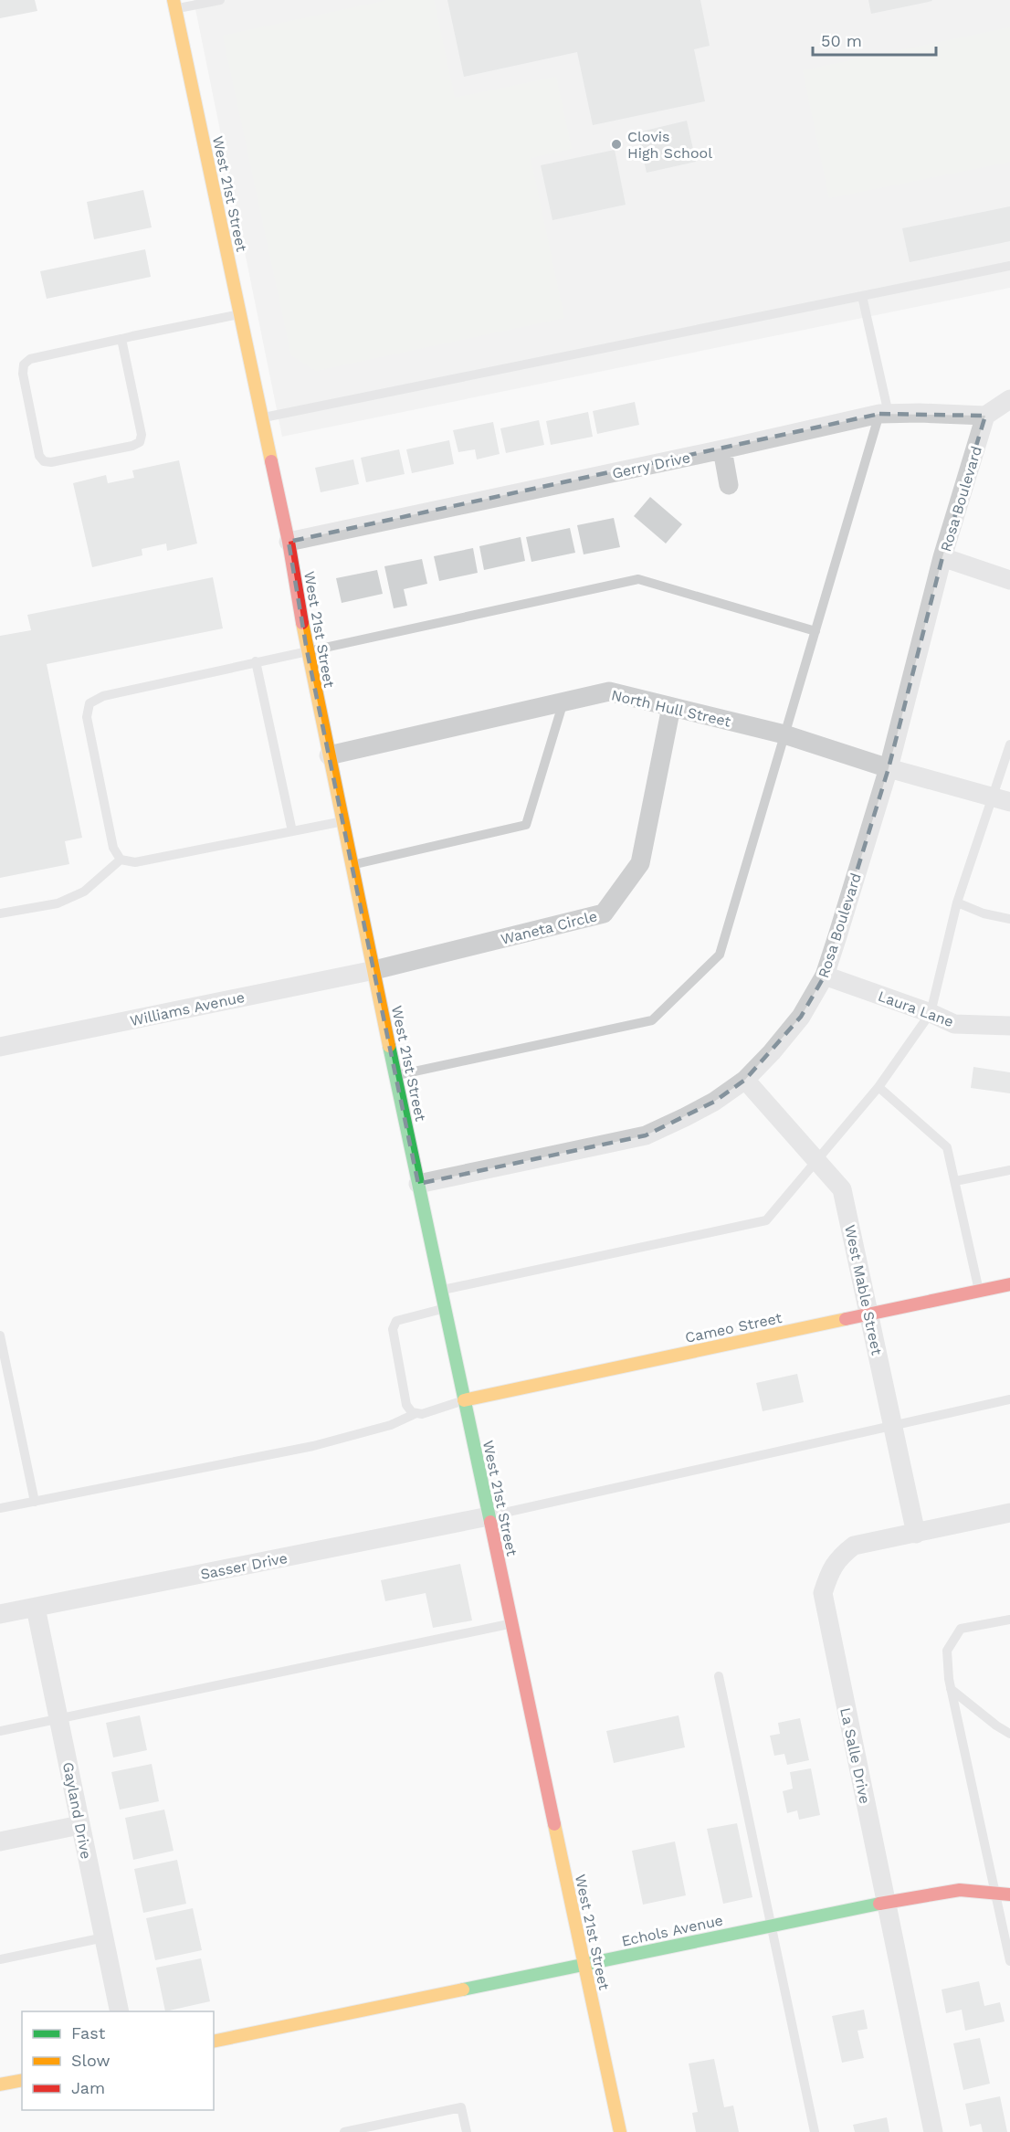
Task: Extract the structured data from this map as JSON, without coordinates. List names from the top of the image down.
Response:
{
  "streets": {
    "main road": ["West 21st Street", "Cameo Street", "Echols Avenue"],
    "street": [
      "Gerry Drive",
      "Rosa Boulevard",
      "North Hull Street",
      "Waneta Circle",
      "Williams Avenue",
      "Laura Lane",
      "West Mable Street",
      "Sasser Drive",
      "La Salle Drive",
      "Gayland Drive"
    ]
  },
  "crossings": [
    ["West 21st Street", "Gerry Drive"],
    ["West 21st Street", "Rosa Boulevard"],
    ["West 21st Street", "North Hull Street"],
    ["West 21st Street", "Waneta Circle"],
    ["West 21st Street", "Williams Avenue"],
    ["West 21st Street", "Cameo Street"],
    ["West 21st Street", "Sasser Drive"],
    ["West 21st Street", "Echols Avenue"],
    ["Gerry Drive", "Rosa Boulevard"],
    ["Rosa Boulevard", "North Hull Street"],
    ["Rosa Boulevard", "Laura Lane"],
    ["Rosa Boulevard", "West Mable Street"],
    ["North Hull Street", "Waneta Circle"],
    ["Waneta Circle", "Williams Avenue"],
    ["West Mable Street", "Cameo Street"],
    ["West Mable Street", "La Salle Drive"],
    ["Sasser Drive", "Gayland Drive"],
    ["La Salle Drive", "Echols Avenue"]
  ],
  "places": ["Clovis High School"],
  "legend": ["Fast", "Slow", "Jam"],
  "scale_bar": "50 m"
}
